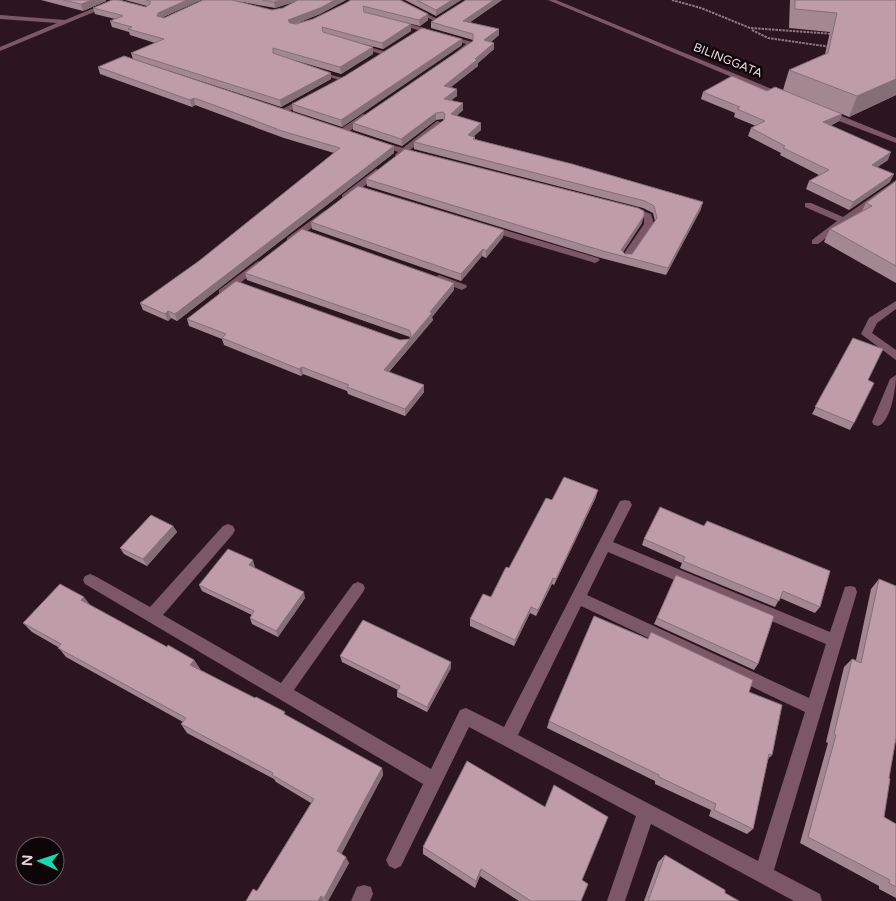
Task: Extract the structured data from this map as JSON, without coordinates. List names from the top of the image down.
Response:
{
  "streets": {
    "street": ["BILINGGATA"]
  },
  "north": "left"
}
